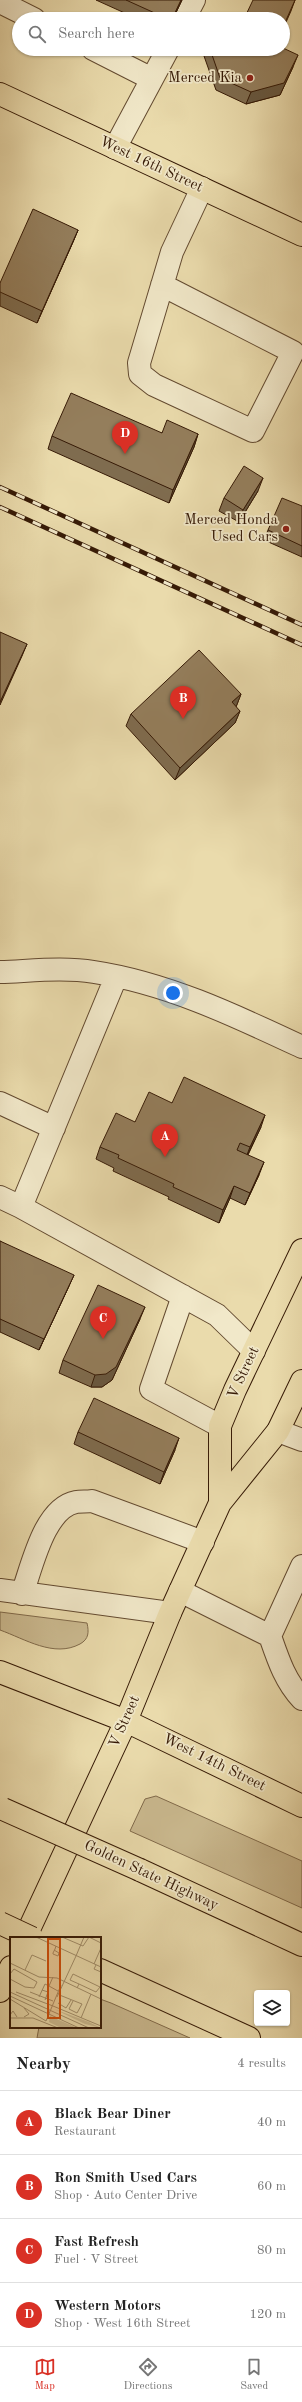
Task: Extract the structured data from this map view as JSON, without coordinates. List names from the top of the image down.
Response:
{
  "streets": {
    "main road": [
      "West 16th Street",
      "V Street",
      "West 14th Street",
      "Golden State Highway"
    ]
  },
  "crossings": [
    ["V Street", "West 14th Street"]
  ],
  "places": ["Merced Kia", "Merced Honda Used Cars"],
  "page": {
    "search": "Search here",
    "pins": [
      "D",
      "B",
      "A",
      "C"
    ],
    "heading": ["Nearby", "4 results"],
    "list": [
      {
        "mark": "A",
        "name": "Black Bear Diner",
        "note": "Restaurant",
        "value": "40 m"
      },
      {
        "mark": "B",
        "name": "Ron Smith Used Cars",
        "note": "Shop · Auto Center Drive",
        "value": "60 m"
      },
      {
        "mark": "C",
        "name": "Fast Refresh",
        "note": "Fuel · V Street",
        "value": "80 m"
      },
      {
        "mark": "D",
        "name": "Western Motors",
        "note": "Shop · West 16th Street",
        "value": "120 m"
      }
    ],
    "nav": ["Map", "Directions", "Saved"]
  }
}
